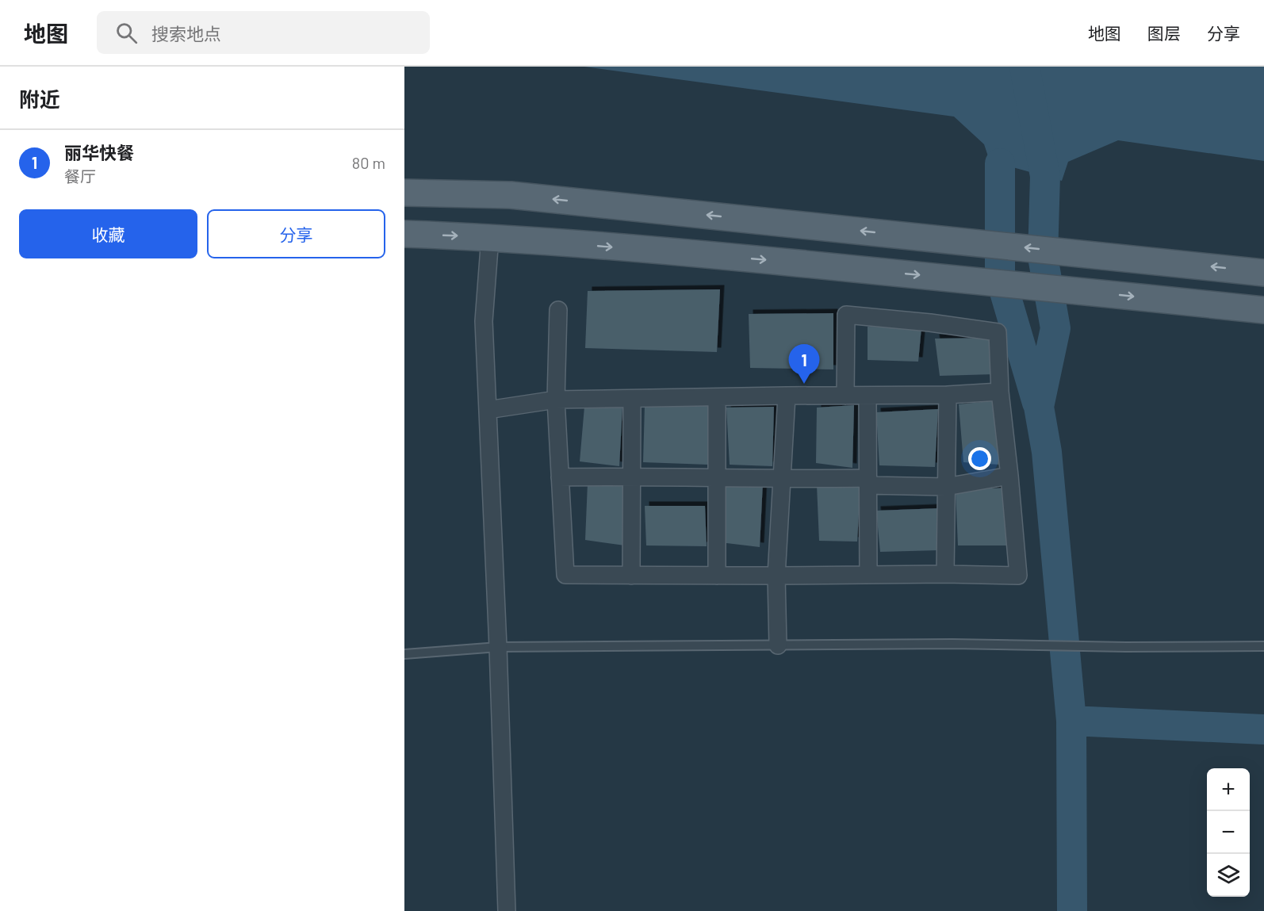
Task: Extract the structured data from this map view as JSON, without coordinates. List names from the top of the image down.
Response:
{
  "page": {
    "header": "地图",
    "search": "搜索地点",
    "nav": ["地图", "图层", "分享"],
    "heading": "附近",
    "list": [
      {
        "mark": "1",
        "name": "丽华快餐",
        "note": "餐厅",
        "value": "80 m"
      }
    ],
    "buttons": ["收藏", "分享"],
    "pins": "1",
    "map_buttons": ["+", "−"]
  }
}
